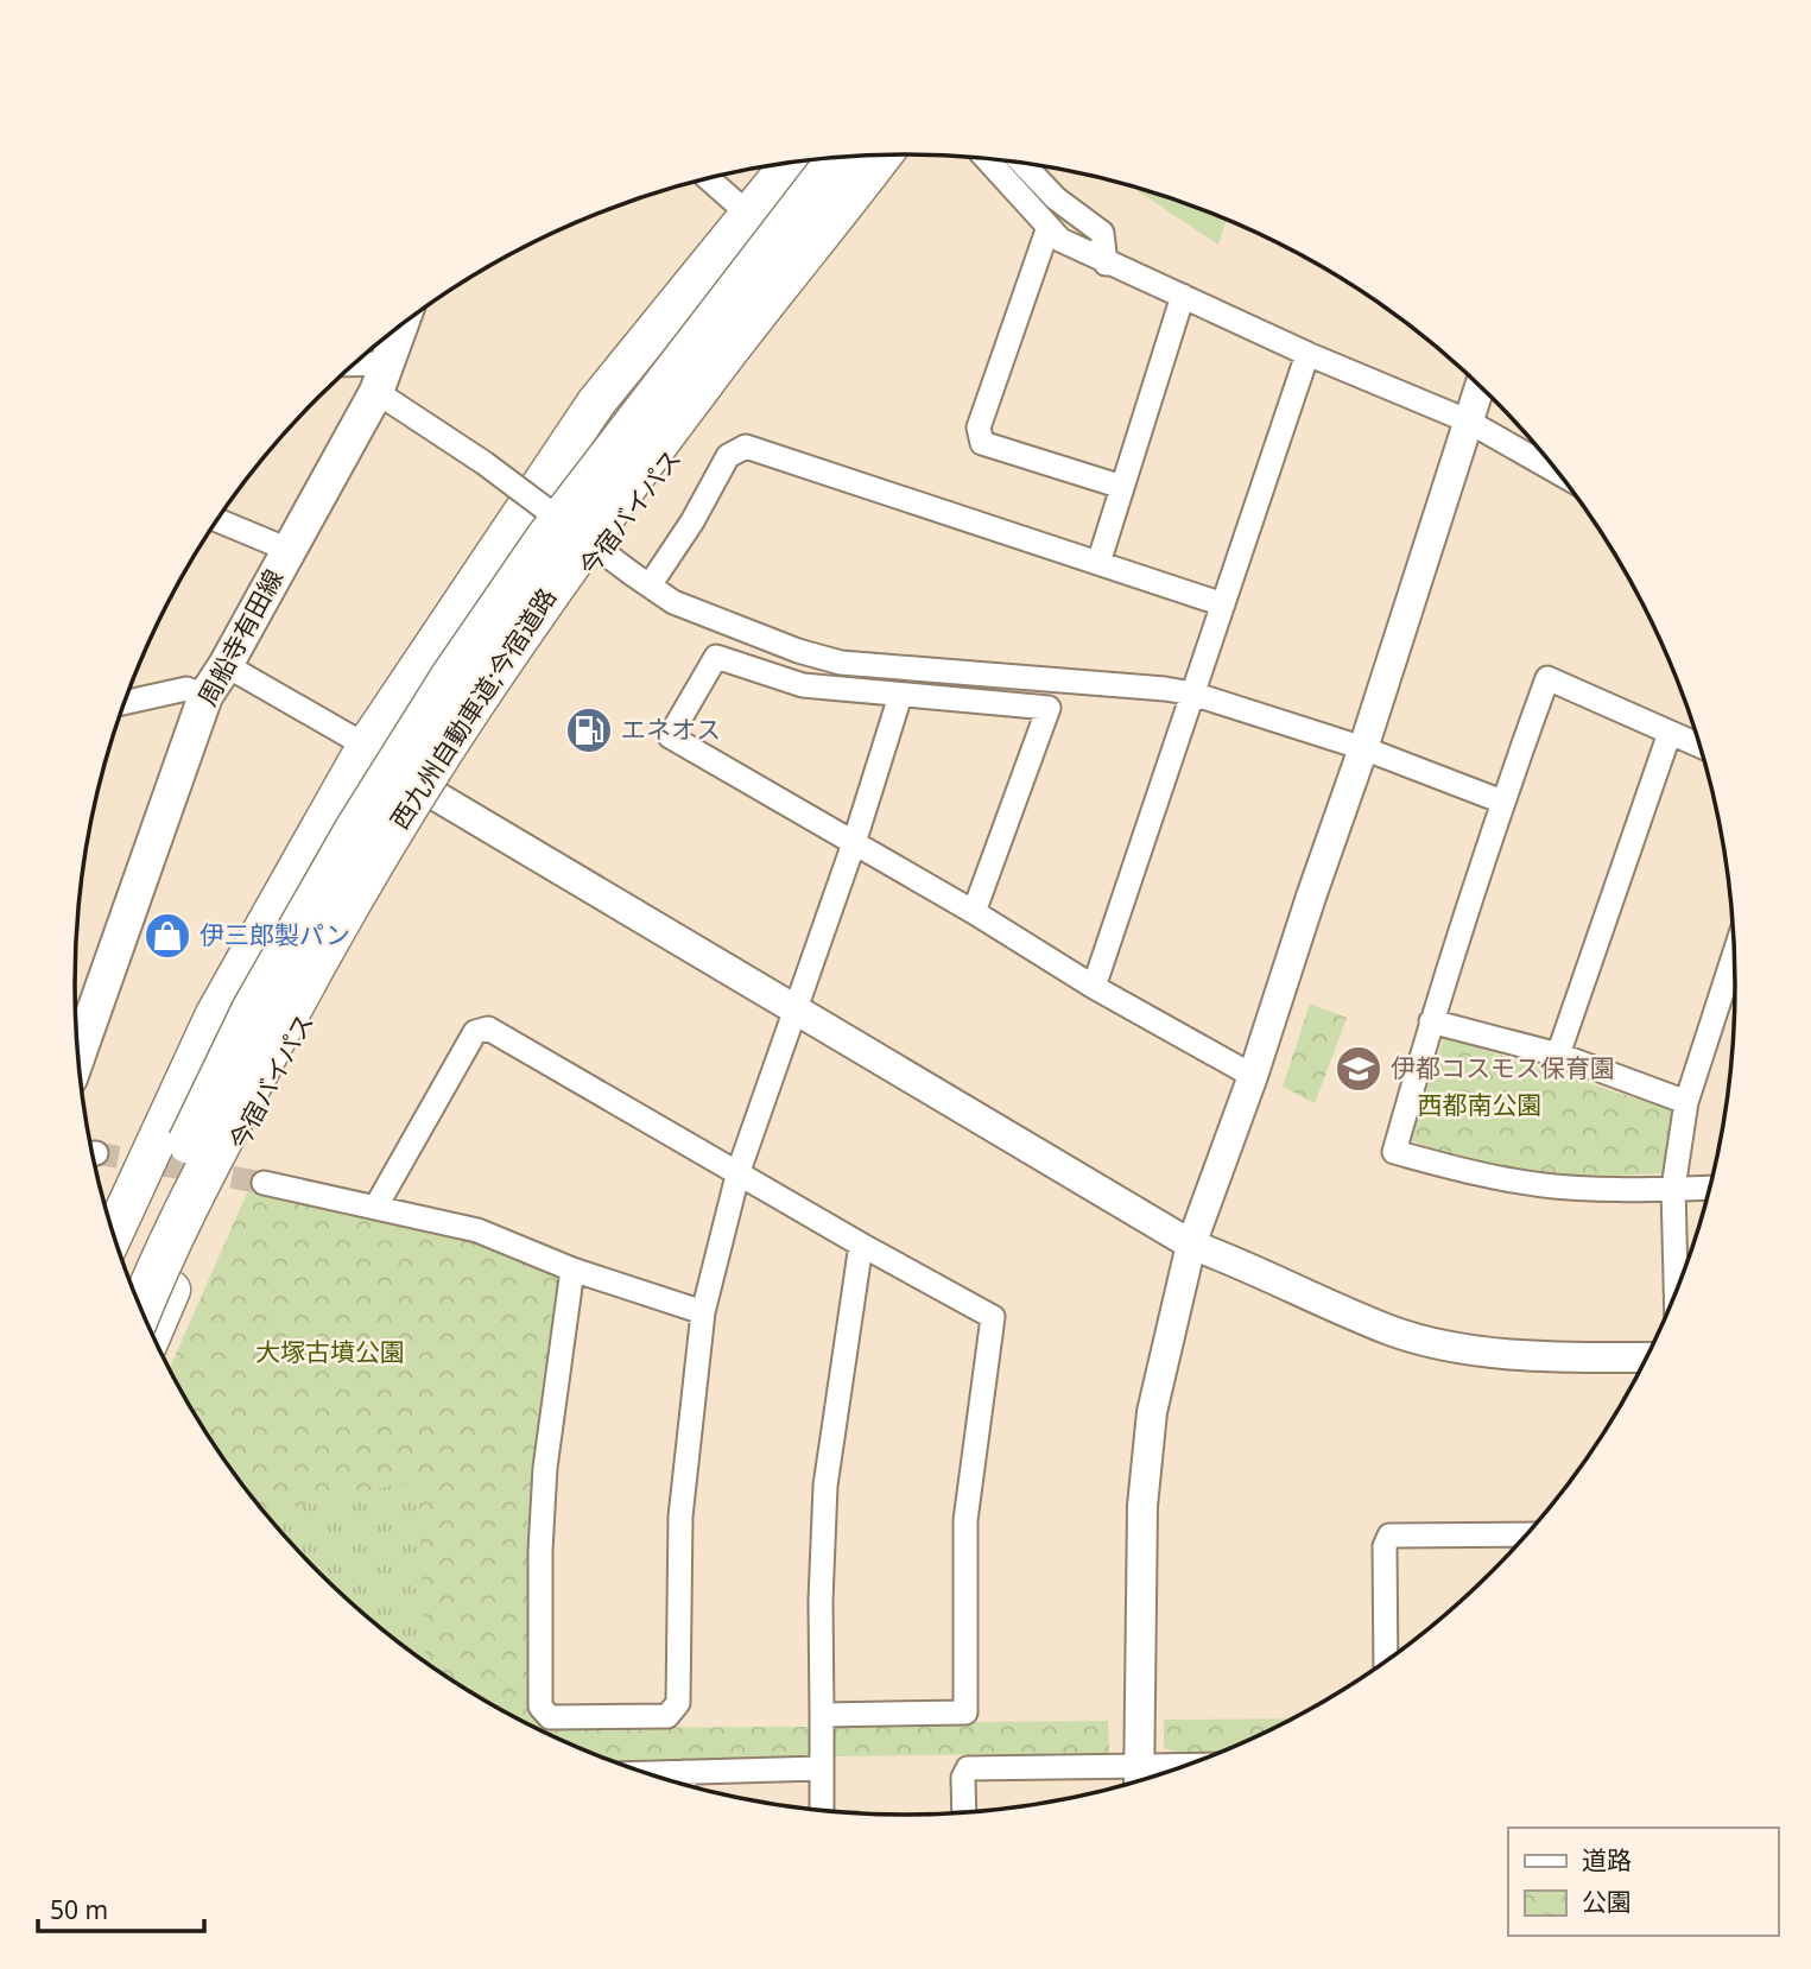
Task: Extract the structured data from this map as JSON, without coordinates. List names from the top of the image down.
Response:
{
  "streets": {
    "highway": ["今宿バイパス", "西九州自動車道;今宿道路"],
    "main road": ["周船寺有田線"]
  },
  "parks": ["西都南公園", "大塚古墳公園"],
  "places": {
    "fuel station": ["エネオス"],
    "shop": ["伊三郎製パン"],
    "school or university": ["伊都コスモス保育園"]
  },
  "legend": ["道路", "公園"],
  "scale_bar": "50 m"
}
